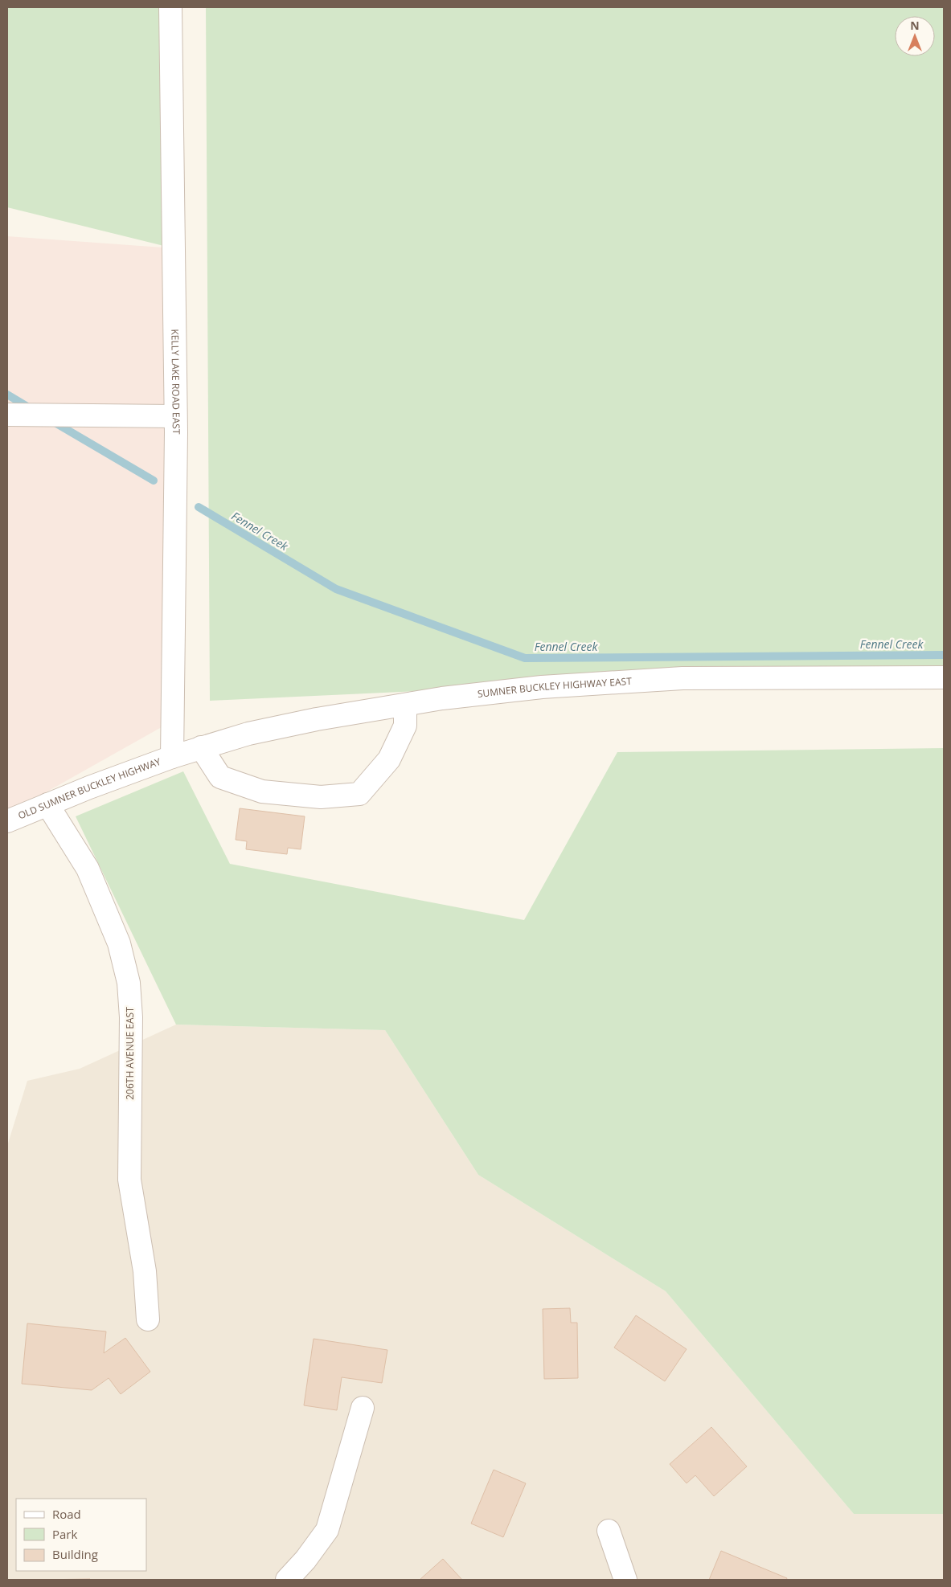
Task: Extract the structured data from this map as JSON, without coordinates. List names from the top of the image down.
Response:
{
  "streets": {
    "street": [
      "KELLY LAKE ROAD EAST",
      "SUMNER BUCKLEY HIGHWAY EAST",
      "OLD SUMNER BUCKLEY HIGHWAY",
      "206TH AVENUE EAST"
    ]
  },
  "crossings": [
    ["KELLY LAKE ROAD EAST", "SUMNER BUCKLEY HIGHWAY EAST"],
    ["KELLY LAKE ROAD EAST", "OLD SUMNER BUCKLEY HIGHWAY"],
    ["SUMNER BUCKLEY HIGHWAY EAST", "OLD SUMNER BUCKLEY HIGHWAY"],
    ["OLD SUMNER BUCKLEY HIGHWAY", "206TH AVENUE EAST"]
  ],
  "water": ["Fennel Creek"],
  "legend": ["Road", "Park", "Building"],
  "north": "top"
}
